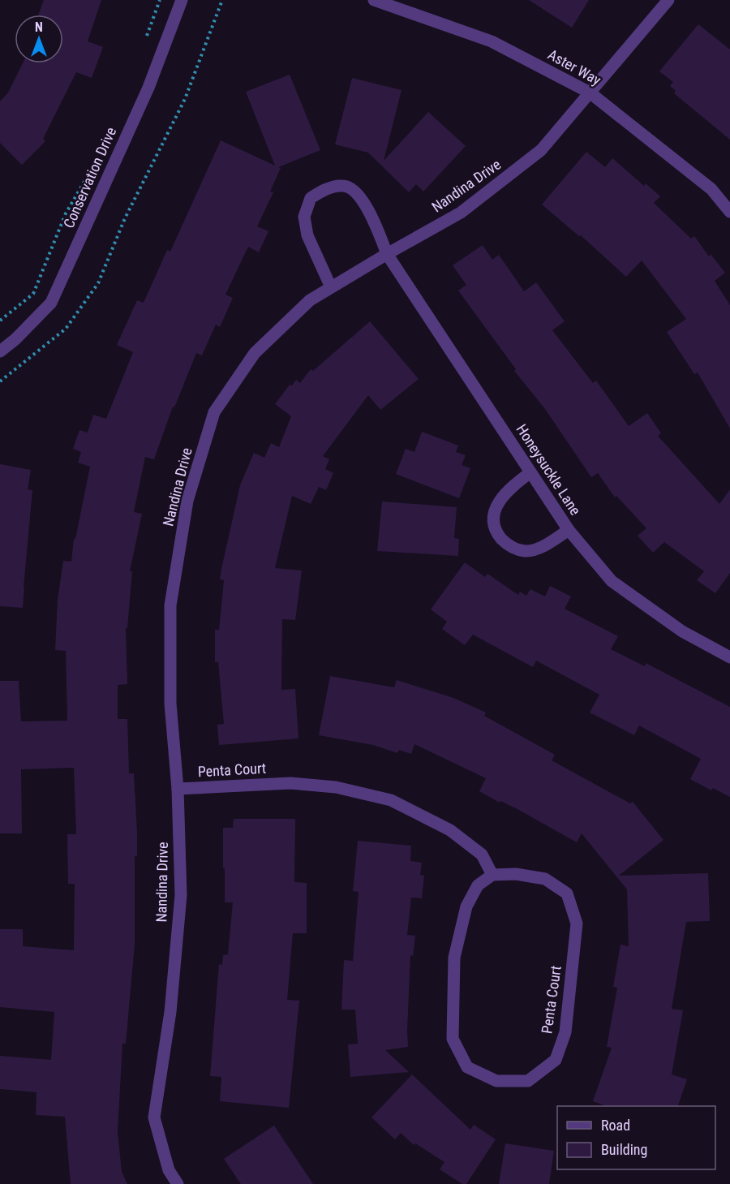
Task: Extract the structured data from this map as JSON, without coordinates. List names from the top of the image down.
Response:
{
  "streets": {
    "street": [
      "Aster Way",
      "Conservation Drive",
      "Nandina Drive",
      "Honeysuckle Lane",
      "Penta Court"
    ]
  },
  "crossings": [
    ["Aster Way", "Nandina Drive"],
    ["Nandina Drive", "Honeysuckle Lane"],
    ["Nandina Drive", "Penta Court"]
  ],
  "legend": ["Road", "Building"],
  "north": "top"
}
